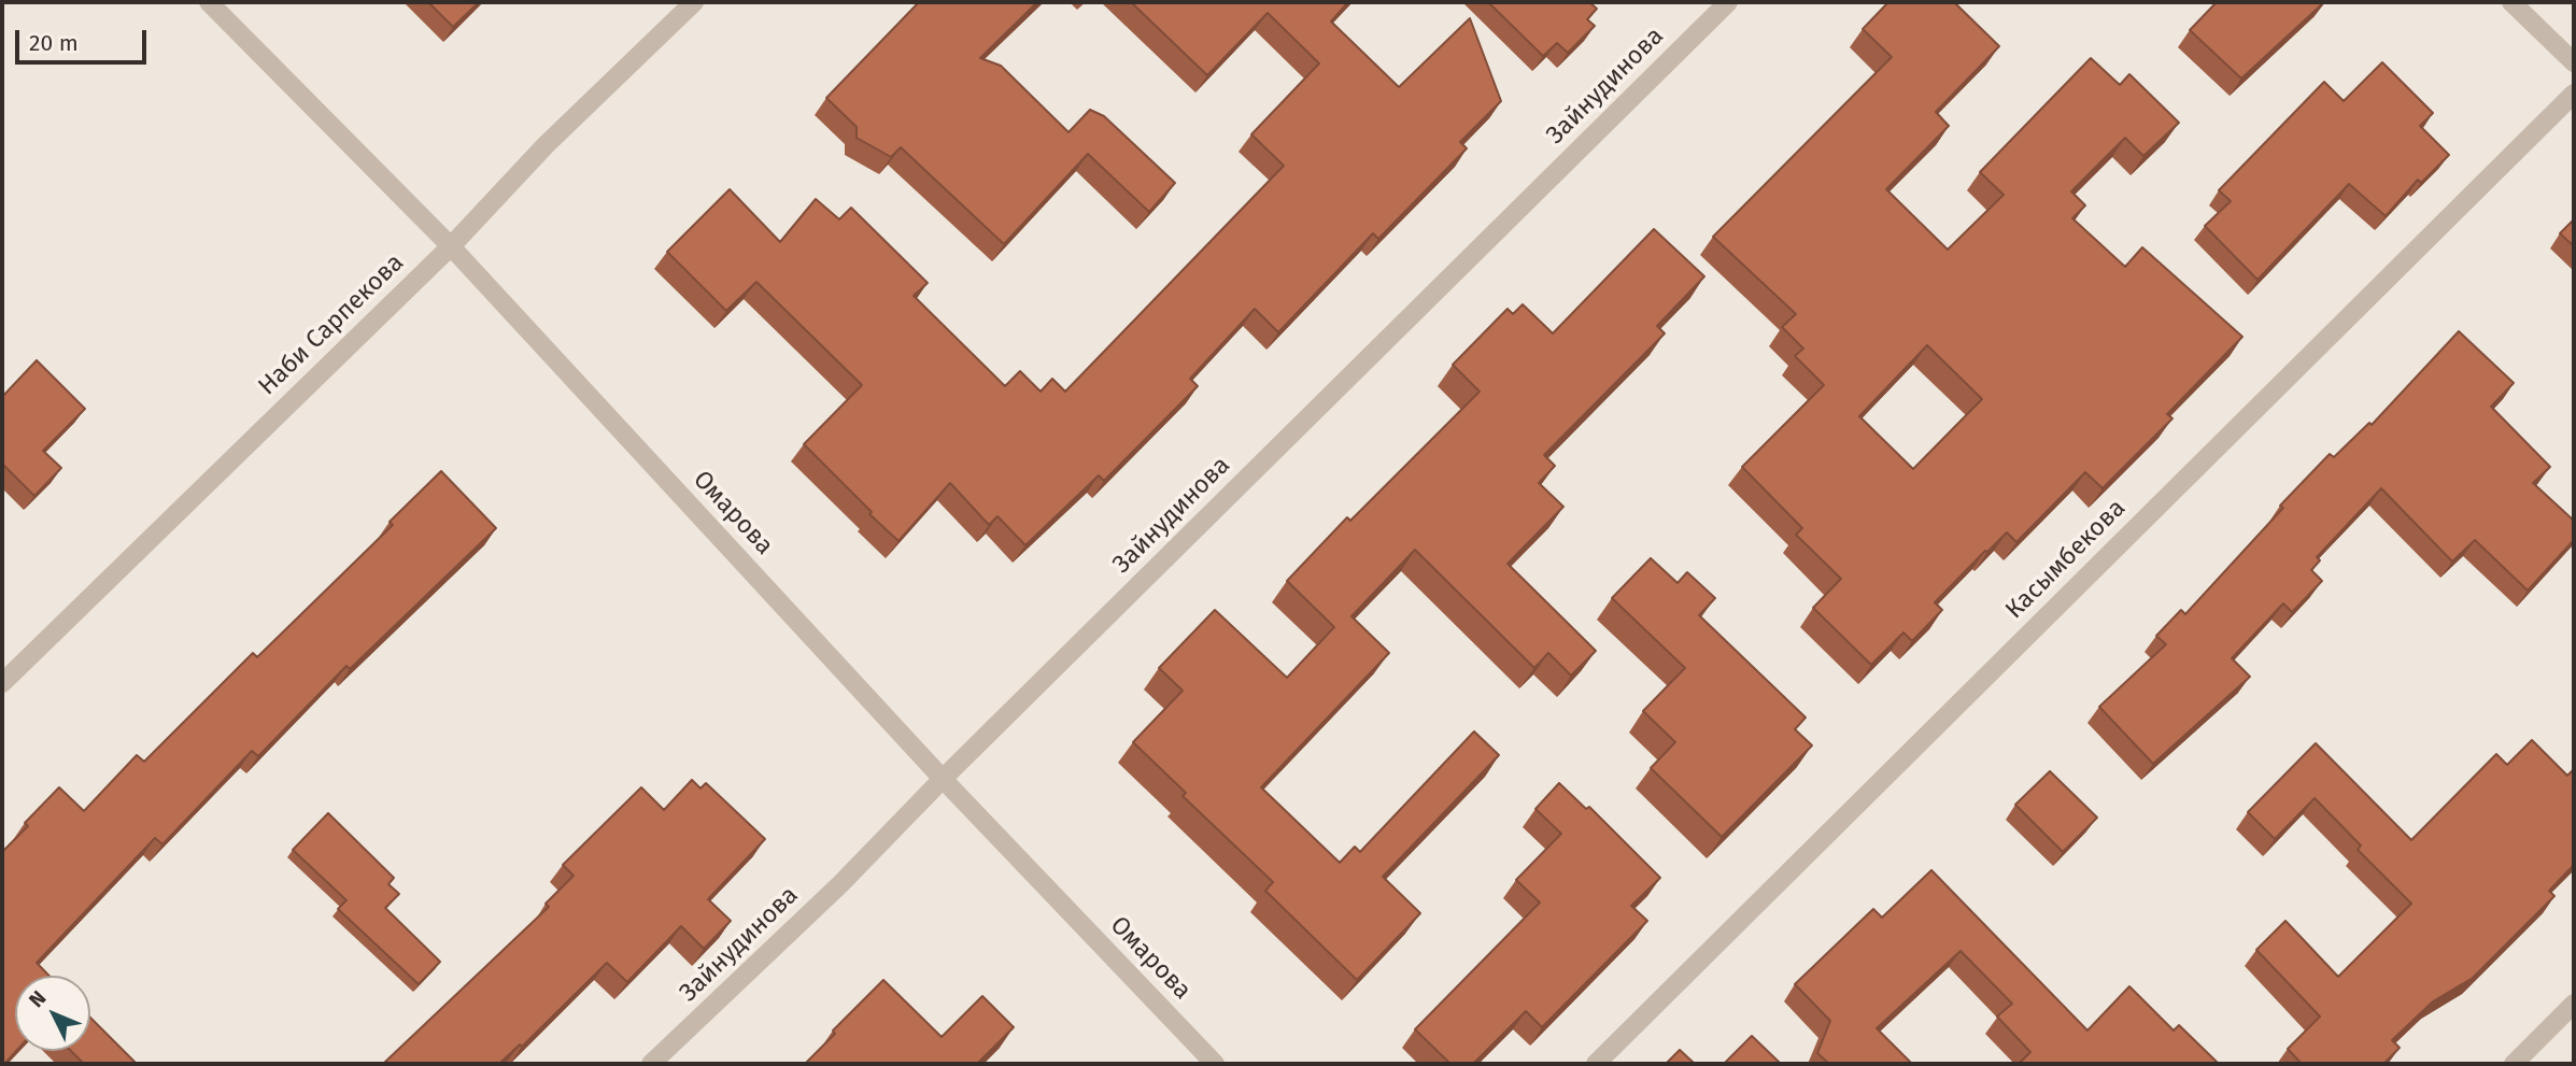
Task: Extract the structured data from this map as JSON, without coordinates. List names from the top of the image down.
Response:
{
  "streets": {
    "street": [
      "Зайнудинова",
      "Наби Сарпекова",
      "Омарова",
      "Касымбекова"
    ]
  },
  "crossings": [
    ["Зайнудинова", "Омарова"],
    ["Наби Сарпекова", "Омарова"]
  ],
  "scale_bar": "20 m",
  "north": "top left"
}
